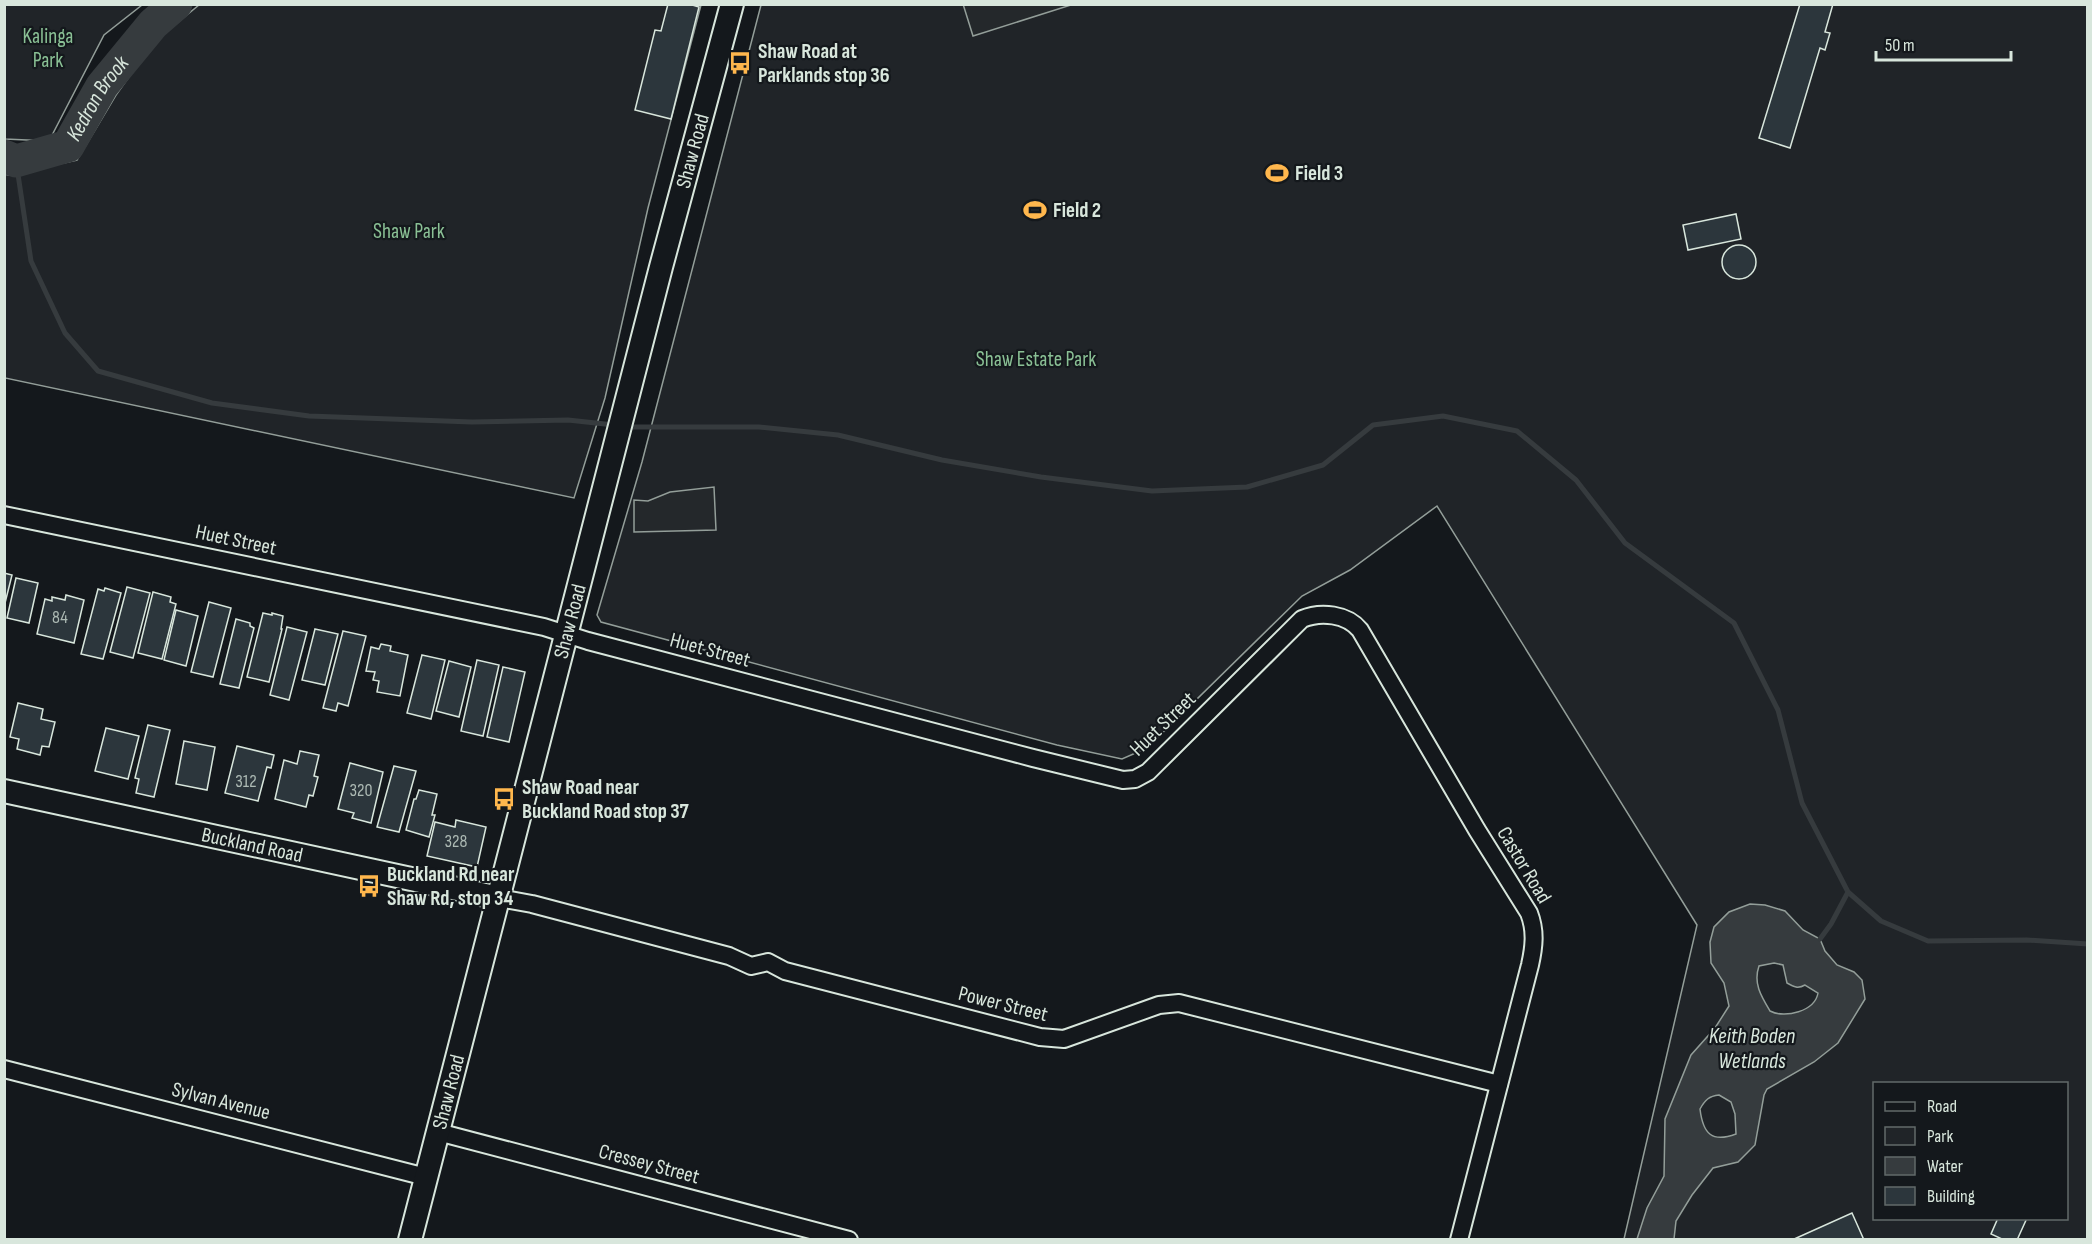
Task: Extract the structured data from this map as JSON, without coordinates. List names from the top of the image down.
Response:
{
  "streets": {
    "street": [
      "Shaw Road",
      "Huet Street",
      "Buckland Road",
      "Castor Road",
      "Power Street",
      "Sylvan Avenue",
      "Cressey Street"
    ]
  },
  "crossings": [
    ["Shaw Road", "Huet Street"],
    ["Shaw Road", "Buckland Road"],
    ["Shaw Road", "Power Street"],
    ["Shaw Road", "Sylvan Avenue"],
    ["Shaw Road", "Cressey Street"],
    ["Huet Street", "Castor Road"],
    ["Buckland Road", "Power Street"],
    ["Castor Road", "Power Street"]
  ],
  "water": ["Kedron Brook", "Keith Boden Wetlands"],
  "parks": ["Kalinga Park", "Shaw Park", "Shaw Estate Park"],
  "places": {
    "bus stop": ["Shaw Road at Parklands stop 36", "Shaw Road near Buckland Road stop 37", "Buckland Rd near Shaw Rd, stop 34"],
    "sports": ["Field 3", "Field 2"]
  },
  "house_numbers": [
    "84",
    "312",
    "320",
    "328"
  ],
  "legend": [
    "Road",
    "Park",
    "Water",
    "Building"
  ],
  "scale_bar": "50 m"
}
